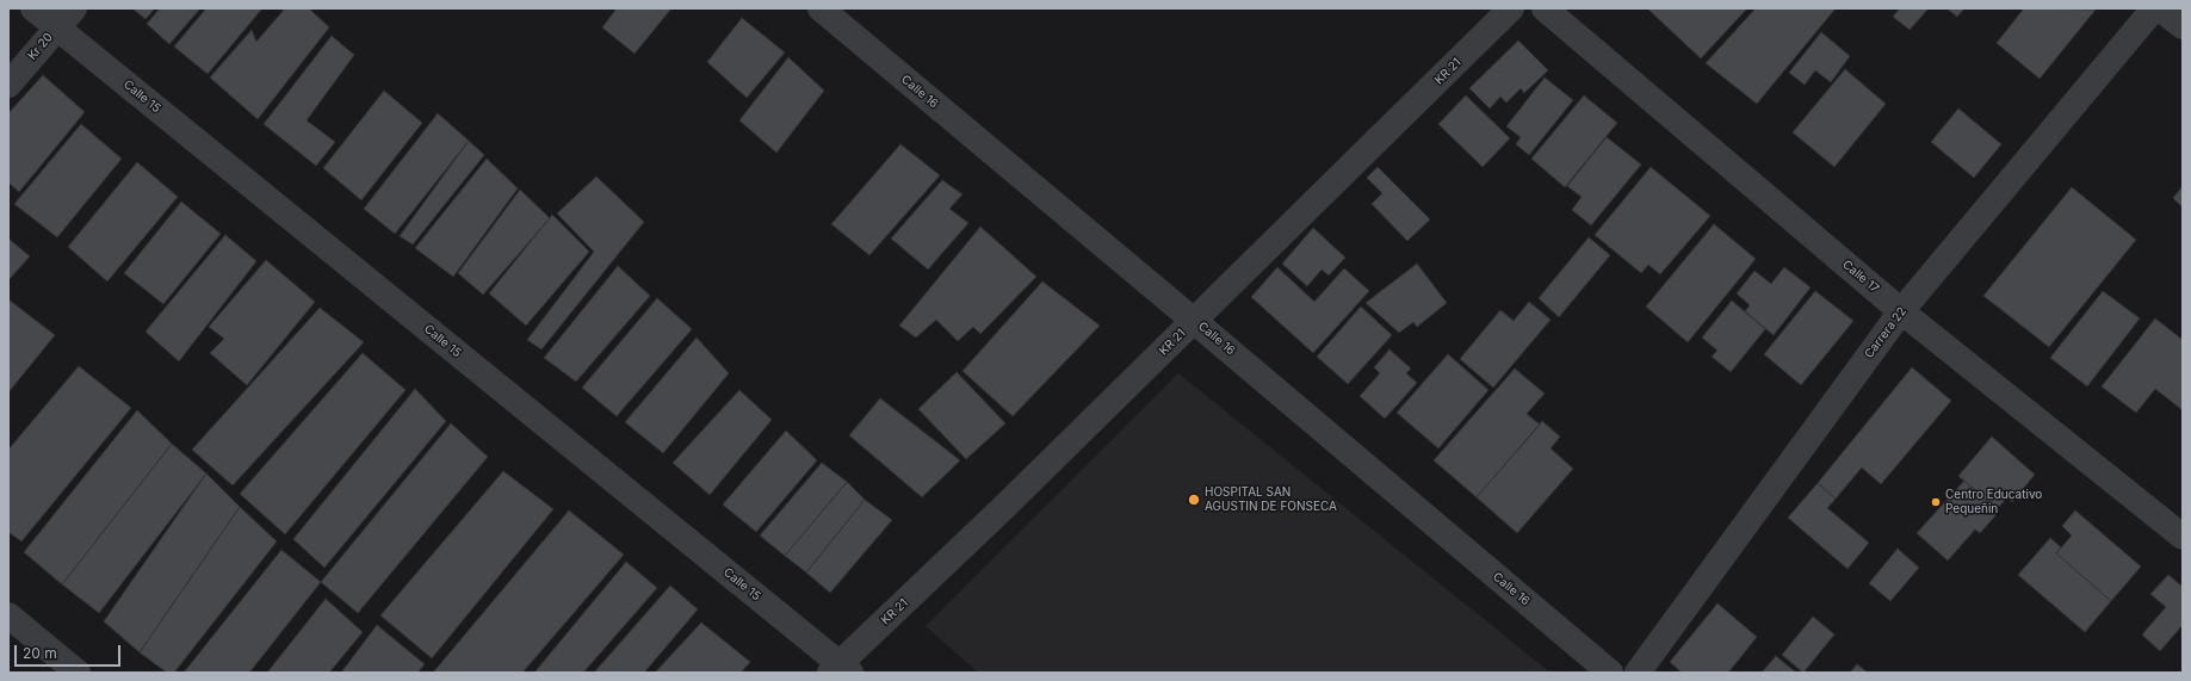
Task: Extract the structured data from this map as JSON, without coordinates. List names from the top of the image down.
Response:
{
  "streets": {
    "street": [
      "Kr 20",
      "KR 21",
      "Calle 16",
      "Calle 15",
      "Calle 17",
      "Carrera 22"
    ]
  },
  "crossings": [
    ["Kr 20", "Calle 15"],
    ["KR 21", "Calle 16"],
    ["KR 21", "Calle 15"],
    ["Calle 17", "Carrera 22"]
  ],
  "places": ["HOSPITAL SAN AGUSTIN DE FONSECA", "Centro Educativo Pequeñin"],
  "scale_bar": "20 m"
}
